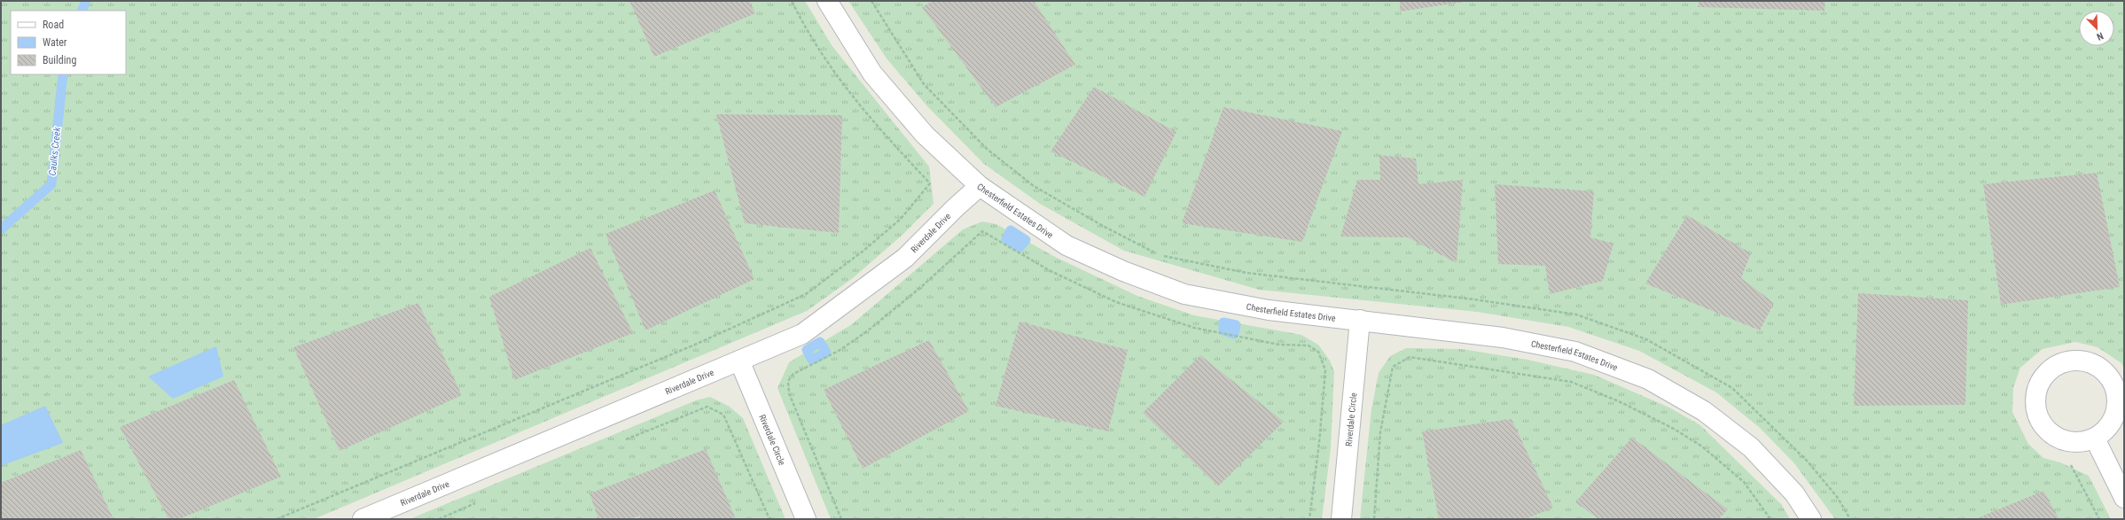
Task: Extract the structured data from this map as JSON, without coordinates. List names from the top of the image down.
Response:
{
  "streets": {
    "street": ["Chesterfield Estates Drive", "Riverdale Drive", "Riverdale Circle"]
  },
  "crossings": [
    ["Chesterfield Estates Drive", "Riverdale Drive"],
    ["Chesterfield Estates Drive", "Riverdale Circle"],
    ["Riverdale Drive", "Riverdale Circle"]
  ],
  "water": ["Caulks Creek"],
  "legend": ["Road", "Water", "Building"],
  "north": "bottom right"
}
